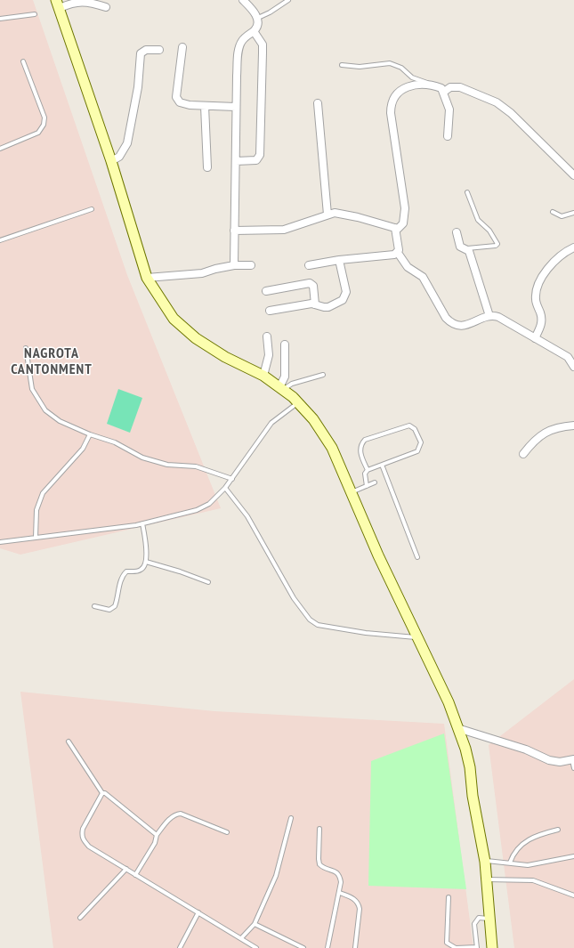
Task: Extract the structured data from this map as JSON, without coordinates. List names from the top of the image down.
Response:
{
  "districts": ["NAGROTA CANTONMENT"]
}
